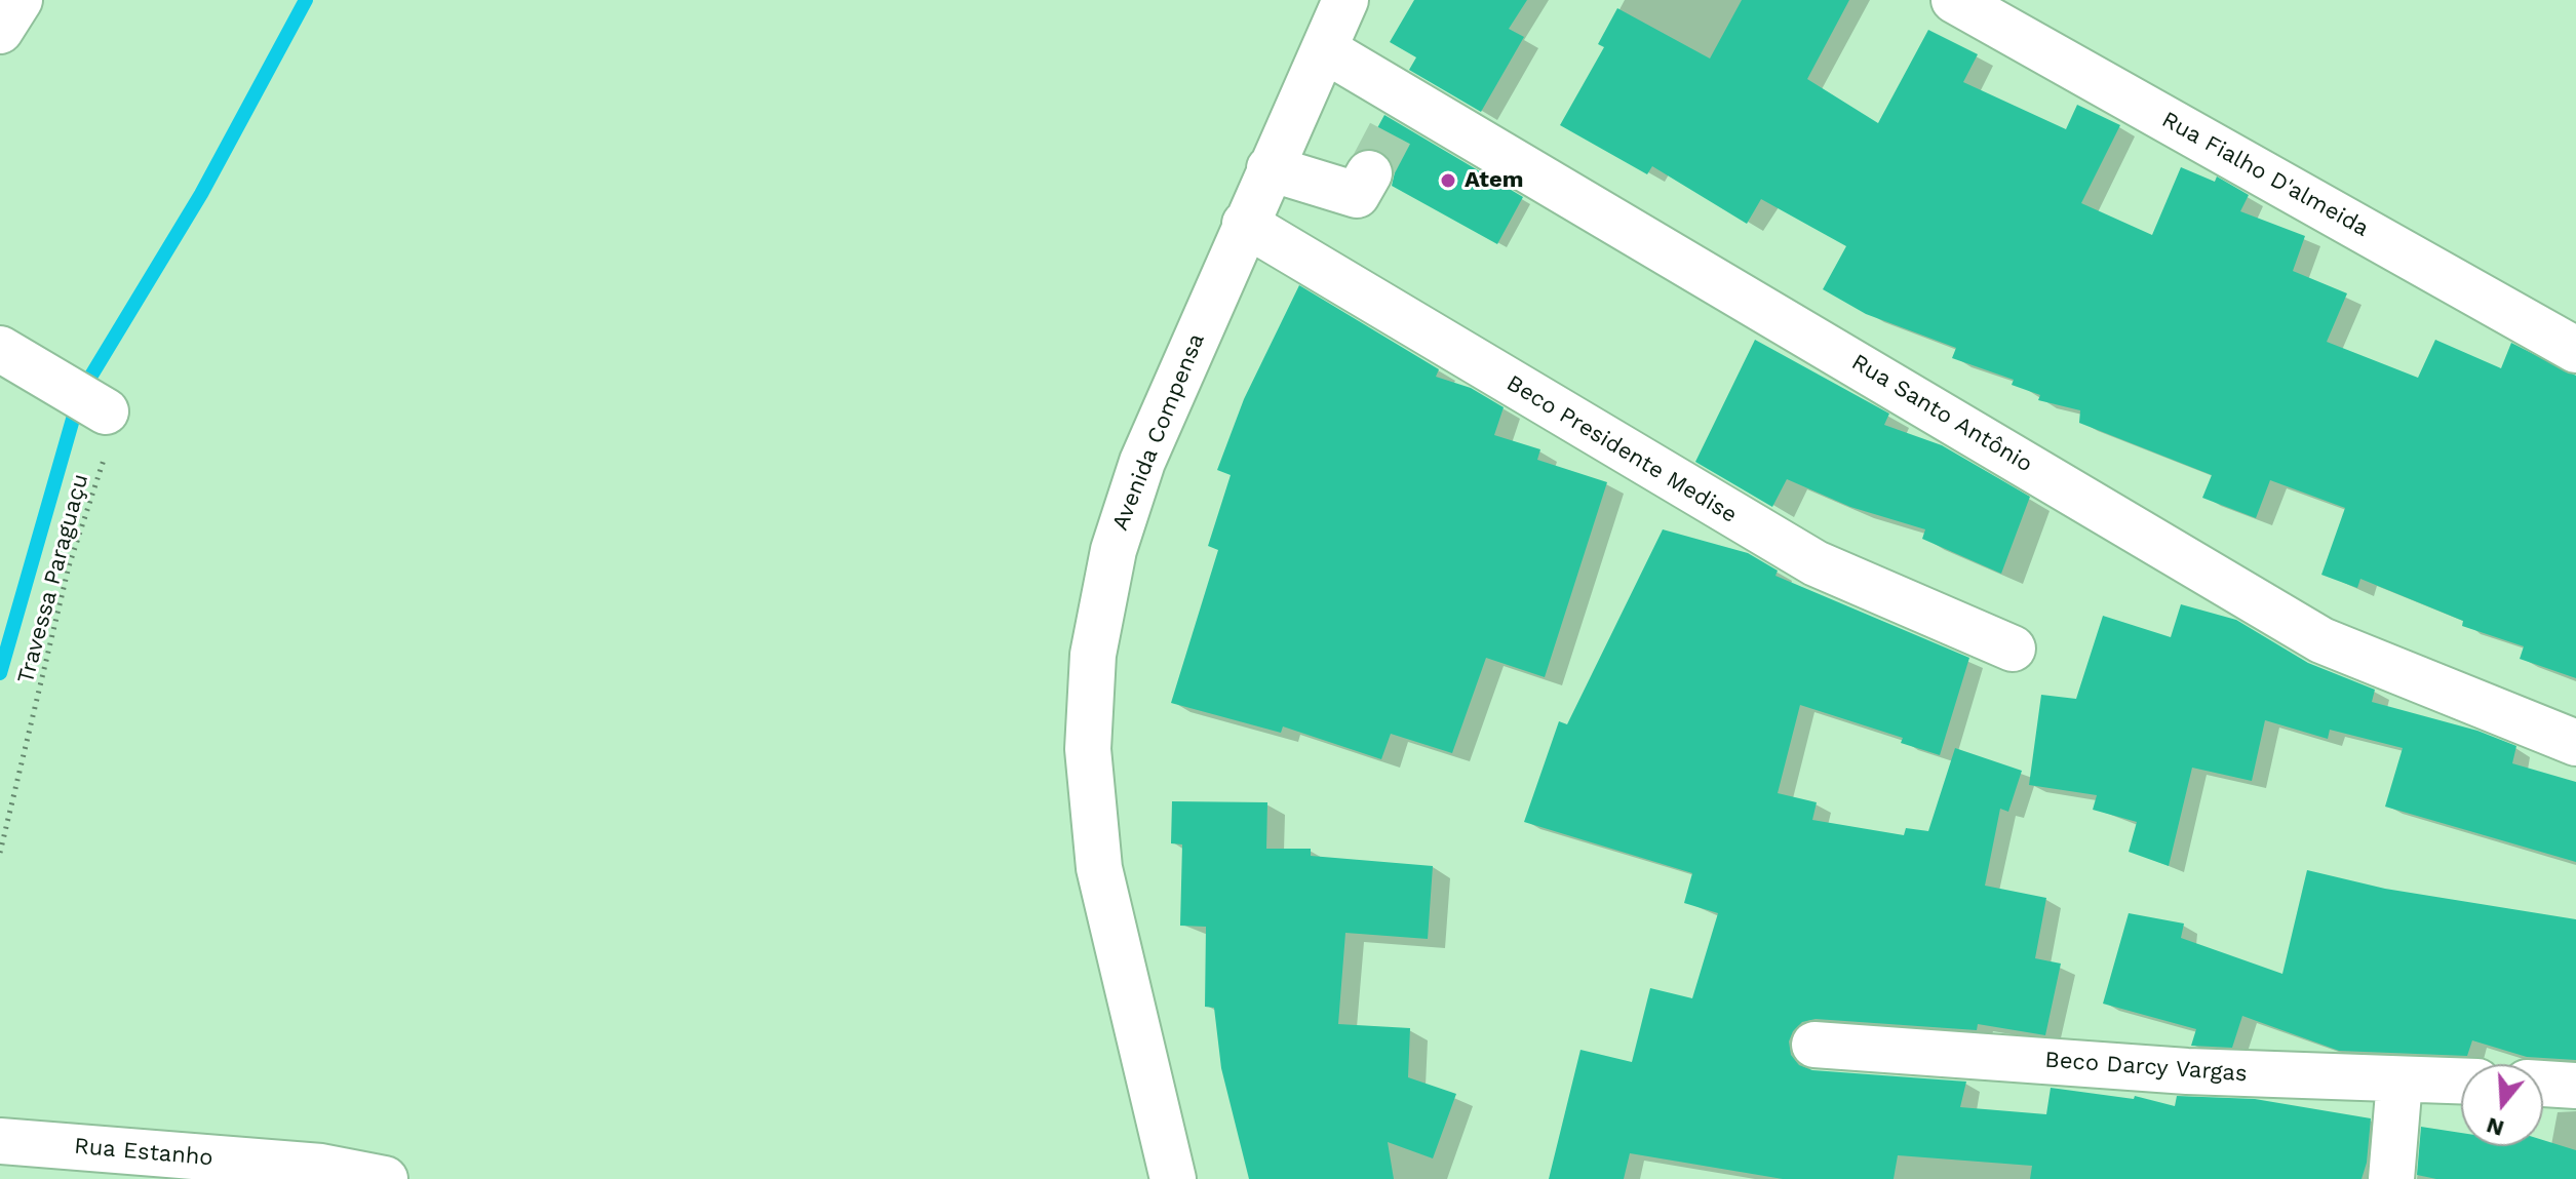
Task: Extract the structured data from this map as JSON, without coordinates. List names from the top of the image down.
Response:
{
  "streets": {
    "street": [
      "Rua Fialho D'almeida",
      "Rua Santo Antônio",
      "Avenida Compensa",
      "Beco Presidente Medise",
      "Beco Darcy Vargas",
      "Rua Estanho"
    ],
    "path": ["Travessa Paraguaçu"]
  },
  "crossings": [
    ["Rua Santo Antônio", "Avenida Compensa"],
    ["Avenida Compensa", "Beco Presidente Medise"]
  ],
  "places": ["Atem"],
  "north": "bottom"
}
